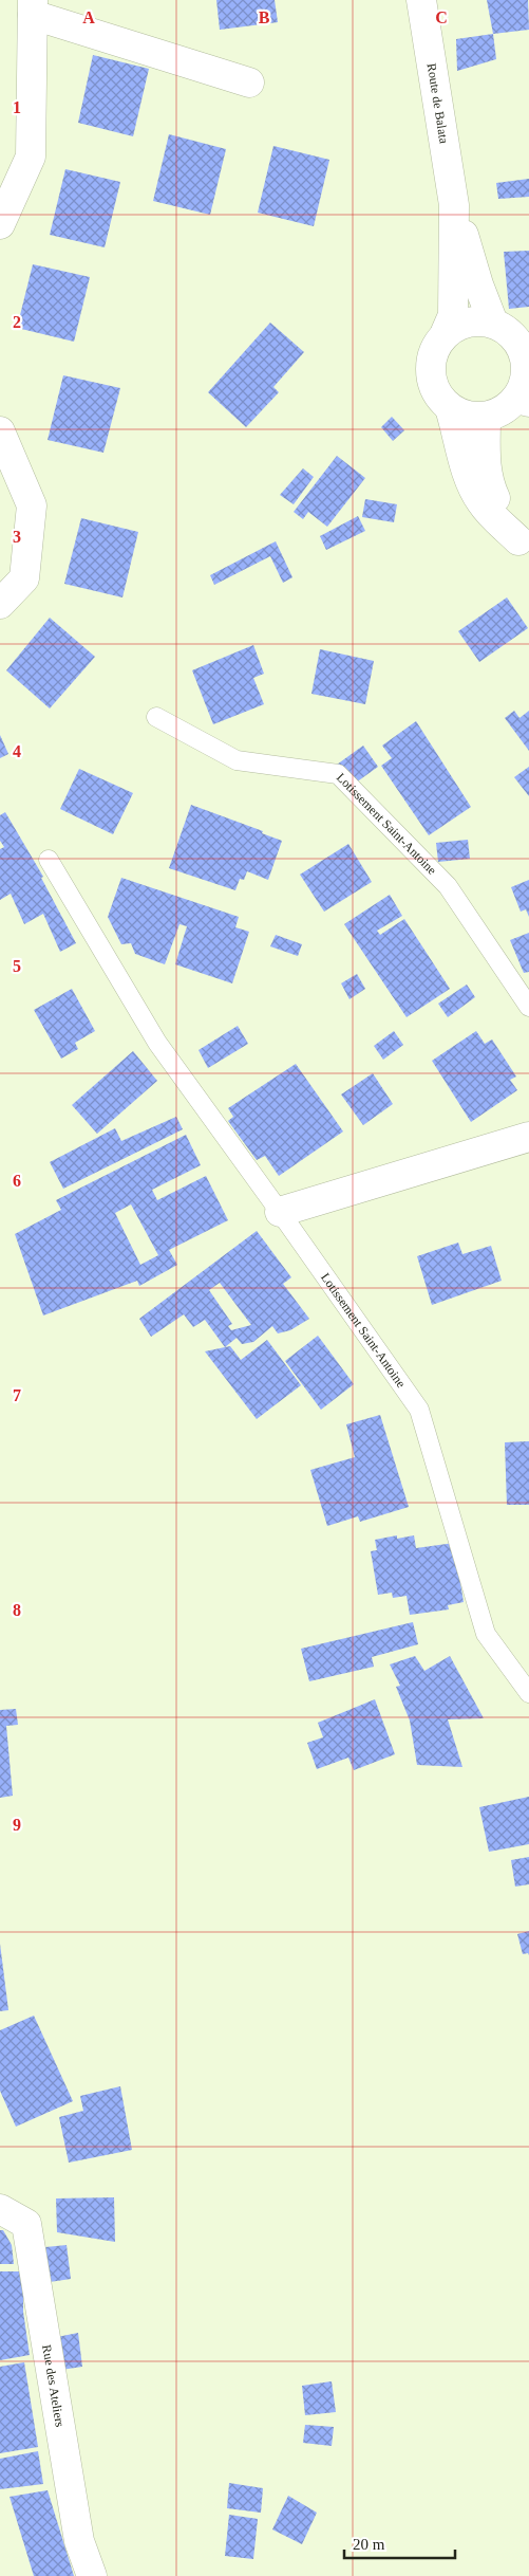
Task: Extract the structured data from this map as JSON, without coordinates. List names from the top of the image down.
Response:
{
  "streets": {
    "street": ["Route de Balata", "Rue des Ateliers"],
    "lane": ["Lotissement Saint-Antoine"]
  },
  "scale_bar": "20 m",
  "grid": {
    "columns": ["A", "B", "C"],
    "rows": [
      "1",
      "2",
      "3",
      "4",
      "5",
      "6",
      "7",
      "8",
      "9"
    ]
  }
}
